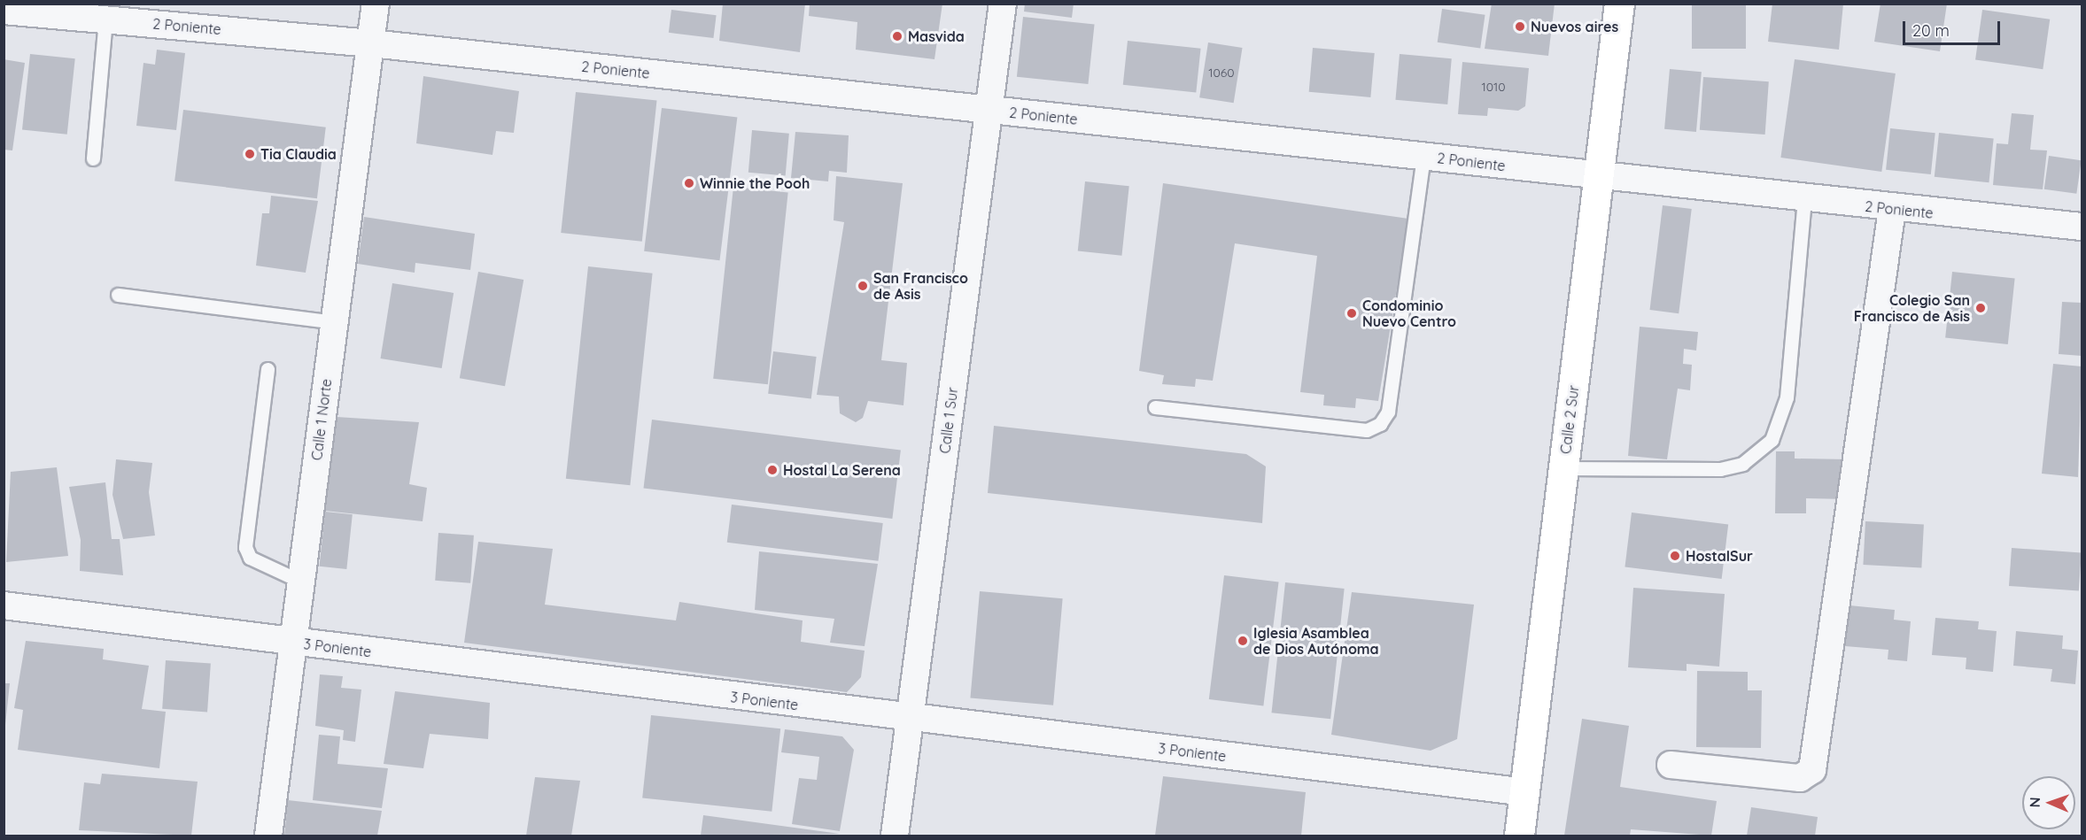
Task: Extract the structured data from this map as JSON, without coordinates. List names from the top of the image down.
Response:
{
  "streets": {
    "main road": ["Calle 2 Sur"],
    "street": [
      "2 Poniente",
      "Calle 1 Norte",
      "Calle 1 Sur",
      "3 Poniente"
    ]
  },
  "crossings": [
    ["2 Poniente", "Calle 1 Norte"],
    ["2 Poniente", "Calle 2 Sur"],
    ["2 Poniente", "Calle 1 Sur"],
    ["Calle 1 Norte", "3 Poniente"],
    ["Calle 2 Sur", "3 Poniente"],
    ["Calle 1 Sur", "3 Poniente"]
  ],
  "places": [
    "Nuevos aires",
    "Masvida",
    "Tia Claudia",
    "Winnie the Pooh",
    "San Francisco de Asis",
    "Colegio San Francisco de Asis",
    "Condominio Nuevo Centro",
    "Hostal La Serena",
    "HostalSur",
    "Iglesia Asamblea de Dios Autónoma"
  ],
  "house_numbers": ["1060", "1010"],
  "scale_bar": "20 m",
  "north": "left"
}
